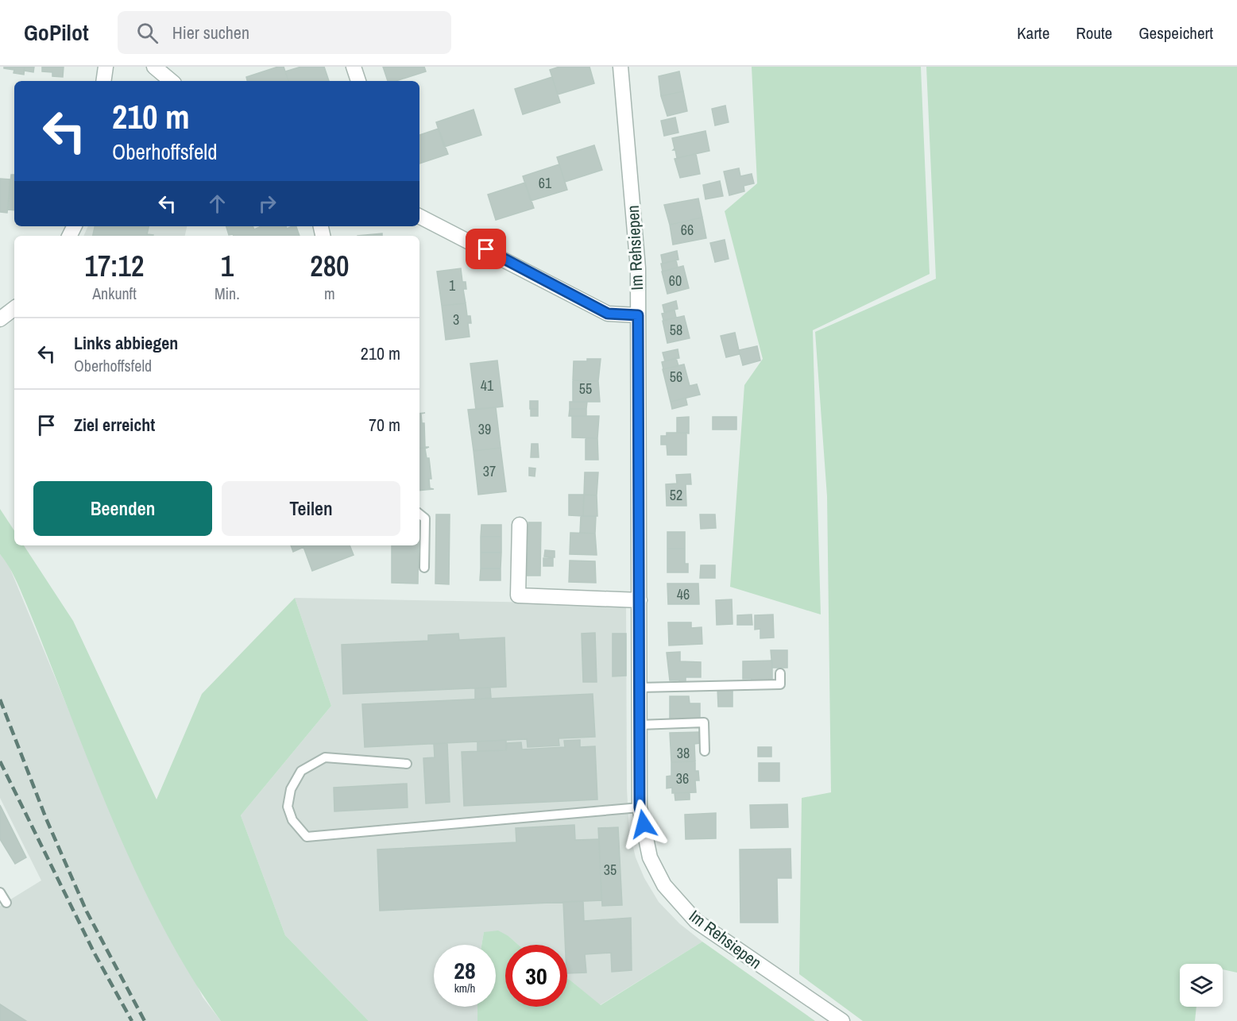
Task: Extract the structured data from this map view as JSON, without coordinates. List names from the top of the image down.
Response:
{
  "streets": {
    "street": ["Im Rehsiepen"]
  },
  "house_numbers": [
    "61",
    "66",
    "60",
    "1",
    "3",
    "58",
    "56",
    "41",
    "55",
    "39",
    "37",
    "52",
    "46",
    "38",
    "36",
    "35"
  ],
  "page": {
    "header": "GoPilot",
    "search": "Hier suchen",
    "nav": ["Karte", "Route", "Gespeichert"],
    "turn": ["210 m", "Oberhoffsfeld"],
    "eta": [
      "17:12",
      "Ankunft",
      "1",
      "Min.",
      "280",
      "m"
    ],
    "list": [
      {
        "name": "Links abbiegen",
        "note": "Oberhoffsfeld",
        "value": "210 m"
      },
      {
        "name": "Ziel erreicht",
        "value": "70 m"
      }
    ],
    "buttons": ["Beenden", "Teilen"],
    "speed": "28 km/h",
    "limit": "30"
  }
}
